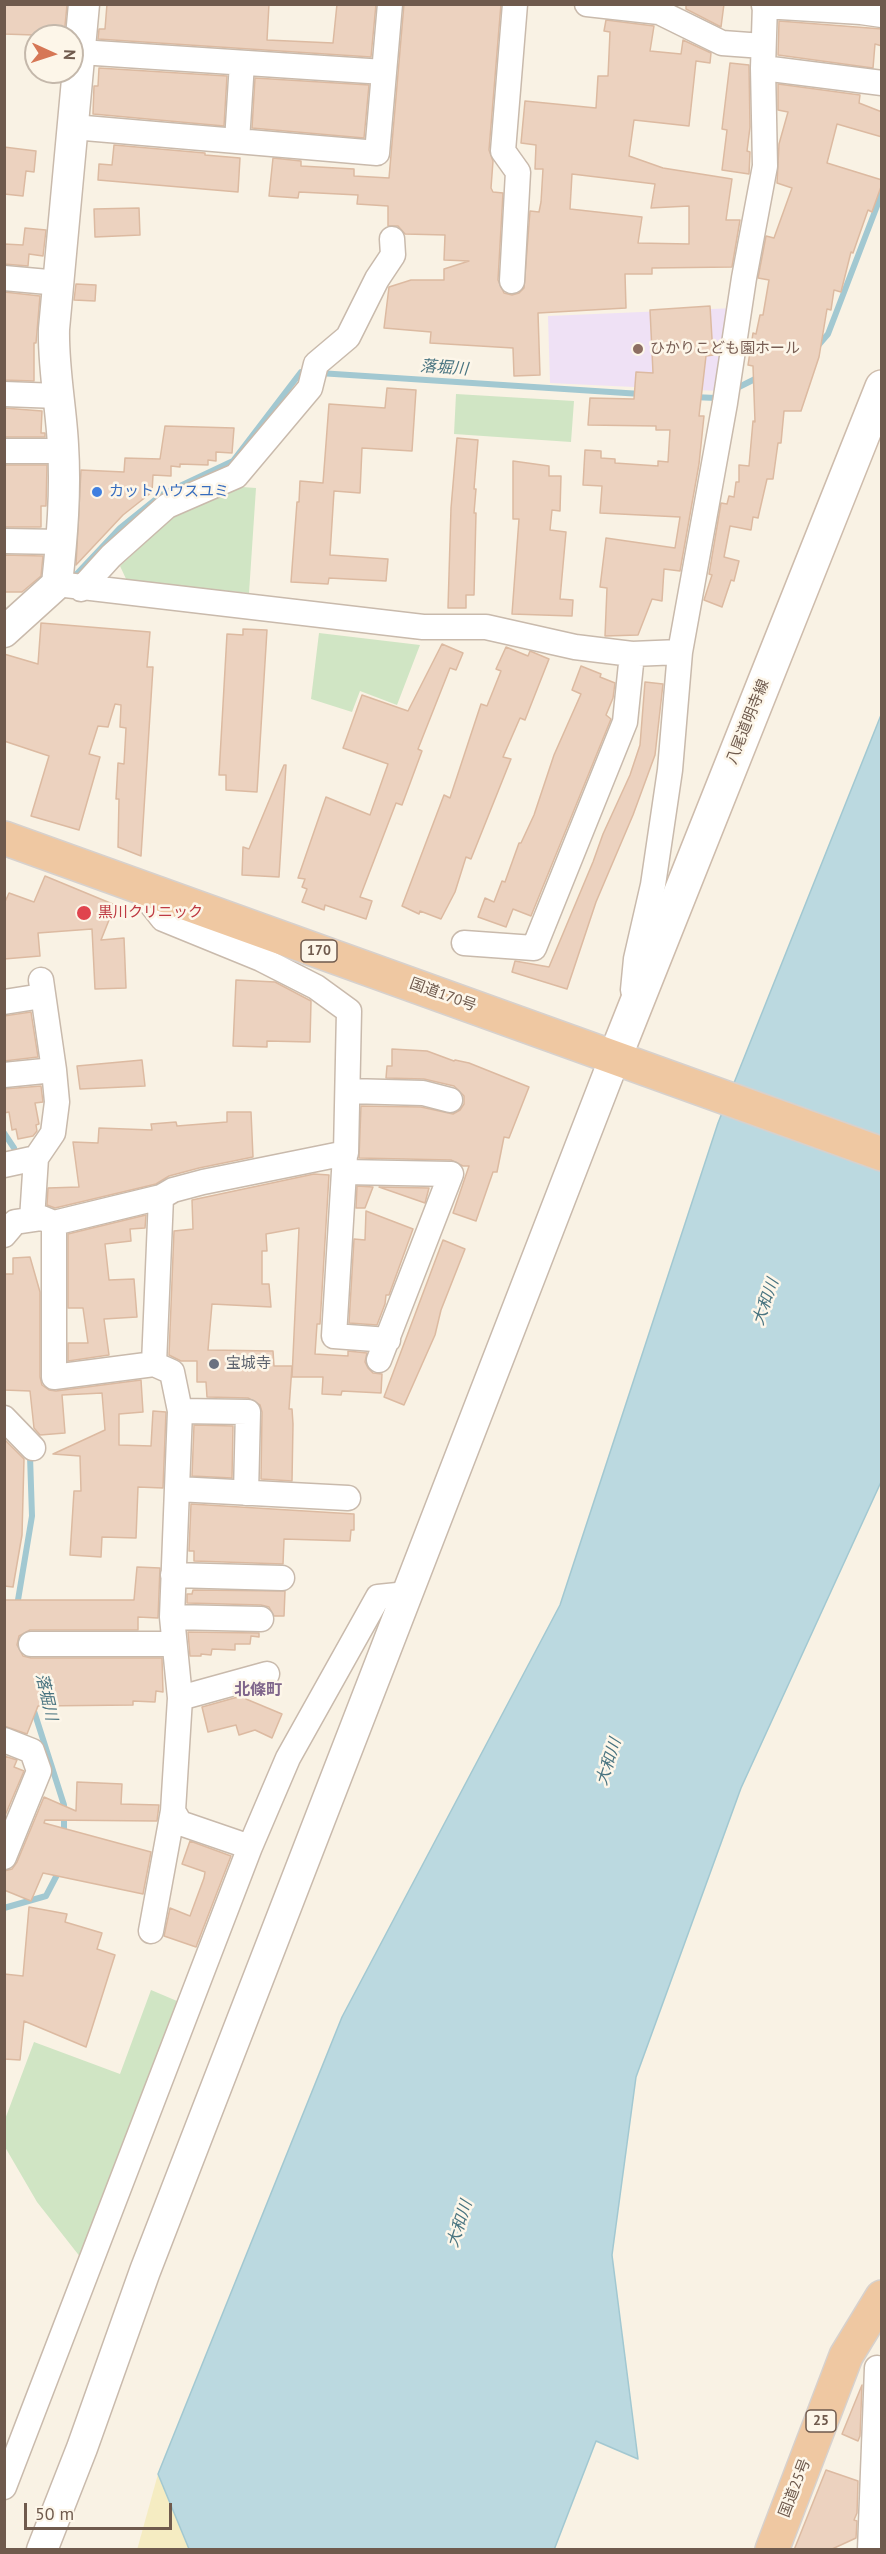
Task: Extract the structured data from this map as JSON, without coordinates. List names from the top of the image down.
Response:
{
  "streets": {
    "highway": [
      "170",
      "国道170号",
      "25",
      "国道25号"
    ],
    "main road": ["八尾道明寺線"]
  },
  "crossings": [
    ["八尾道明寺線", "国道170号"]
  ],
  "districts": ["北條町"],
  "water": ["落堀川", "大和川"],
  "places": [
    "ひかりこども園ホール",
    "カットハウスユミ",
    "黒川クリニック",
    "宝城寺"
  ],
  "scale_bar": "50 m",
  "north": "right"
}
